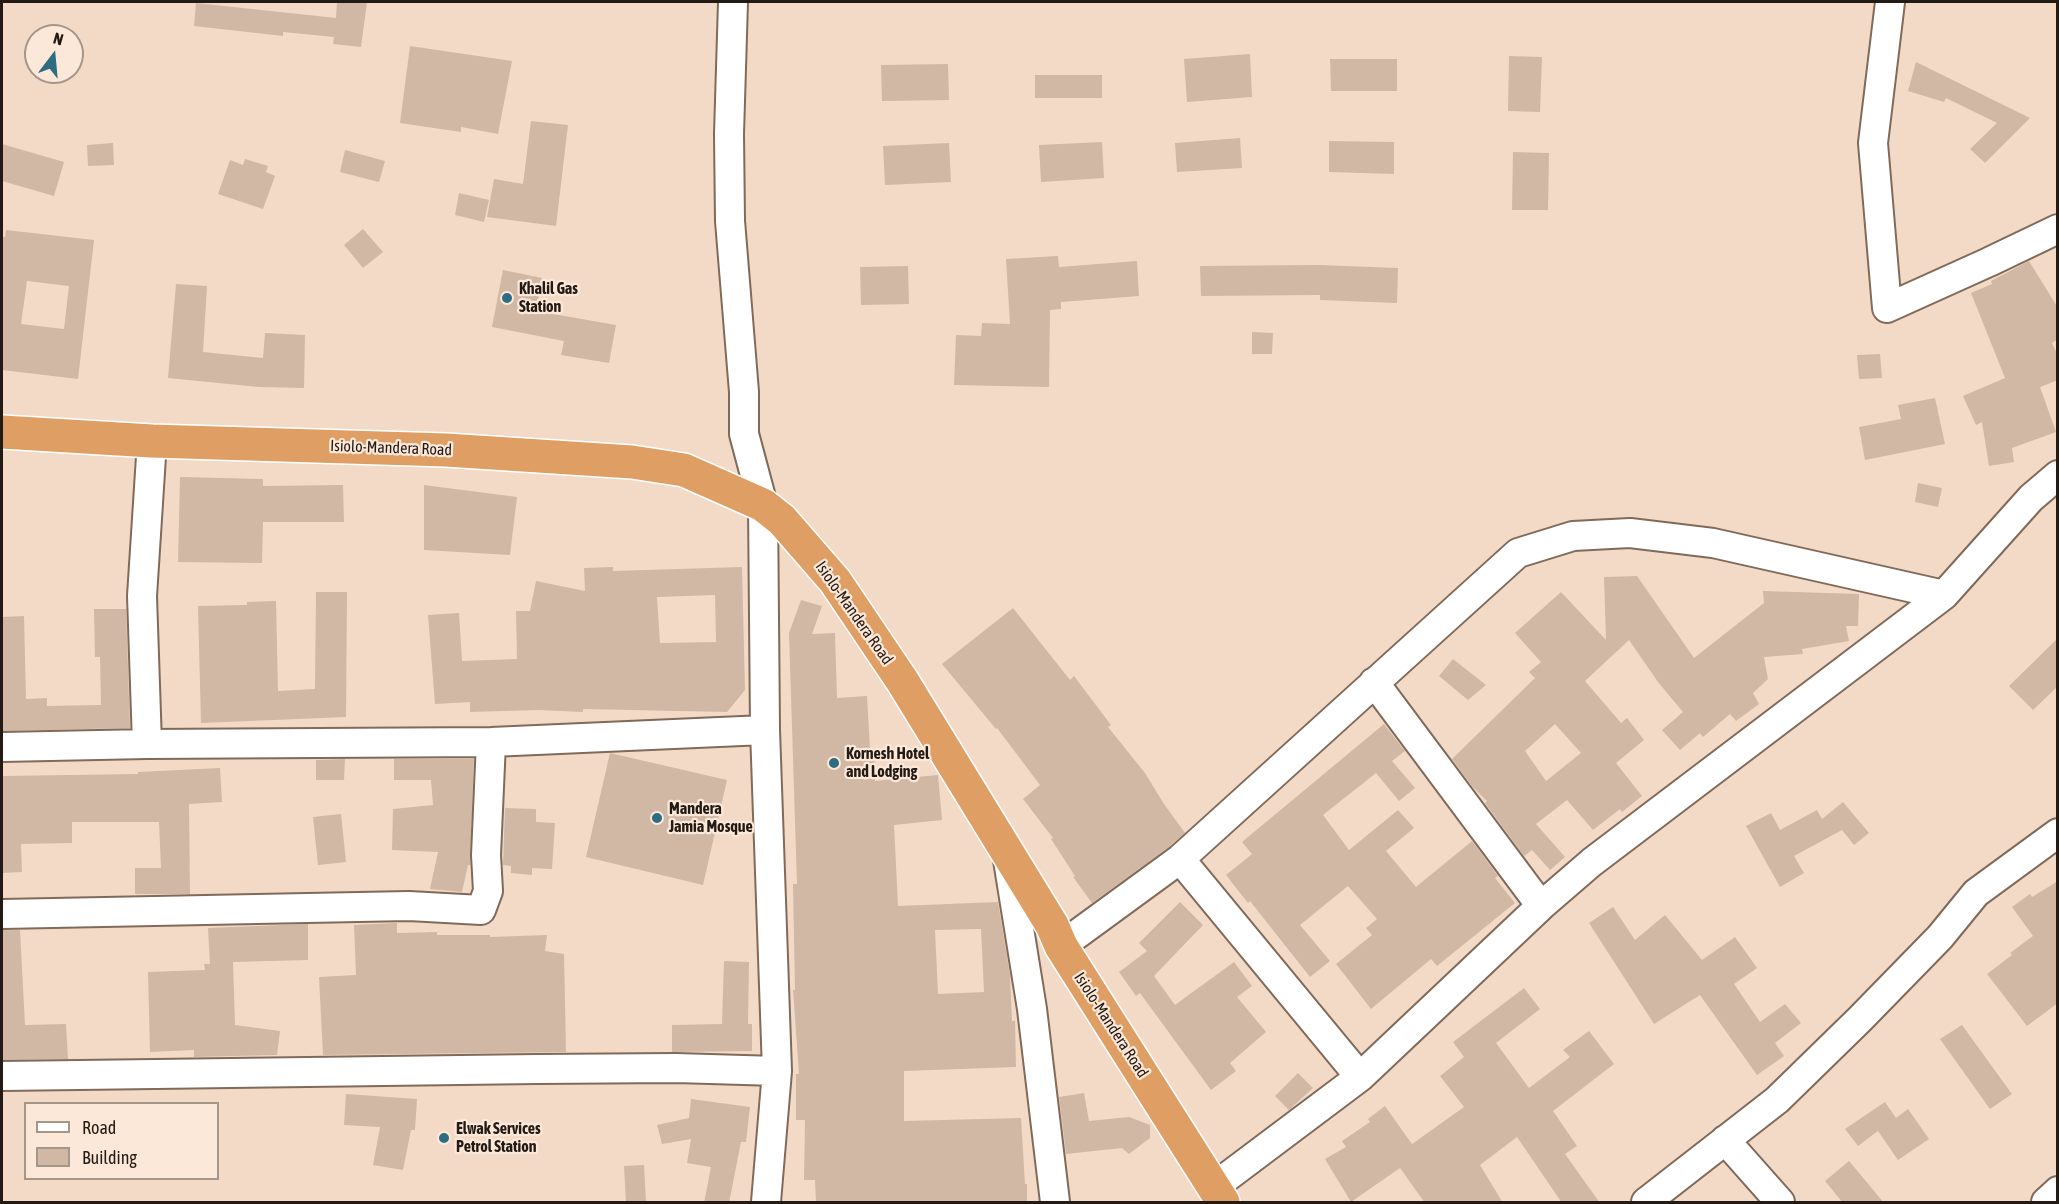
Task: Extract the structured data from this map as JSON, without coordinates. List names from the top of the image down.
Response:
{
  "streets": {
    "highway": ["Isiolo-Mandera Road"]
  },
  "places": [
    "Khalil Gas Station",
    "Kornesh Hotel and Lodging",
    "Mandera Jamia Mosque",
    "Elwak Services Petrol Station"
  ],
  "legend": ["Road", "Building"],
  "north": "top"
}
